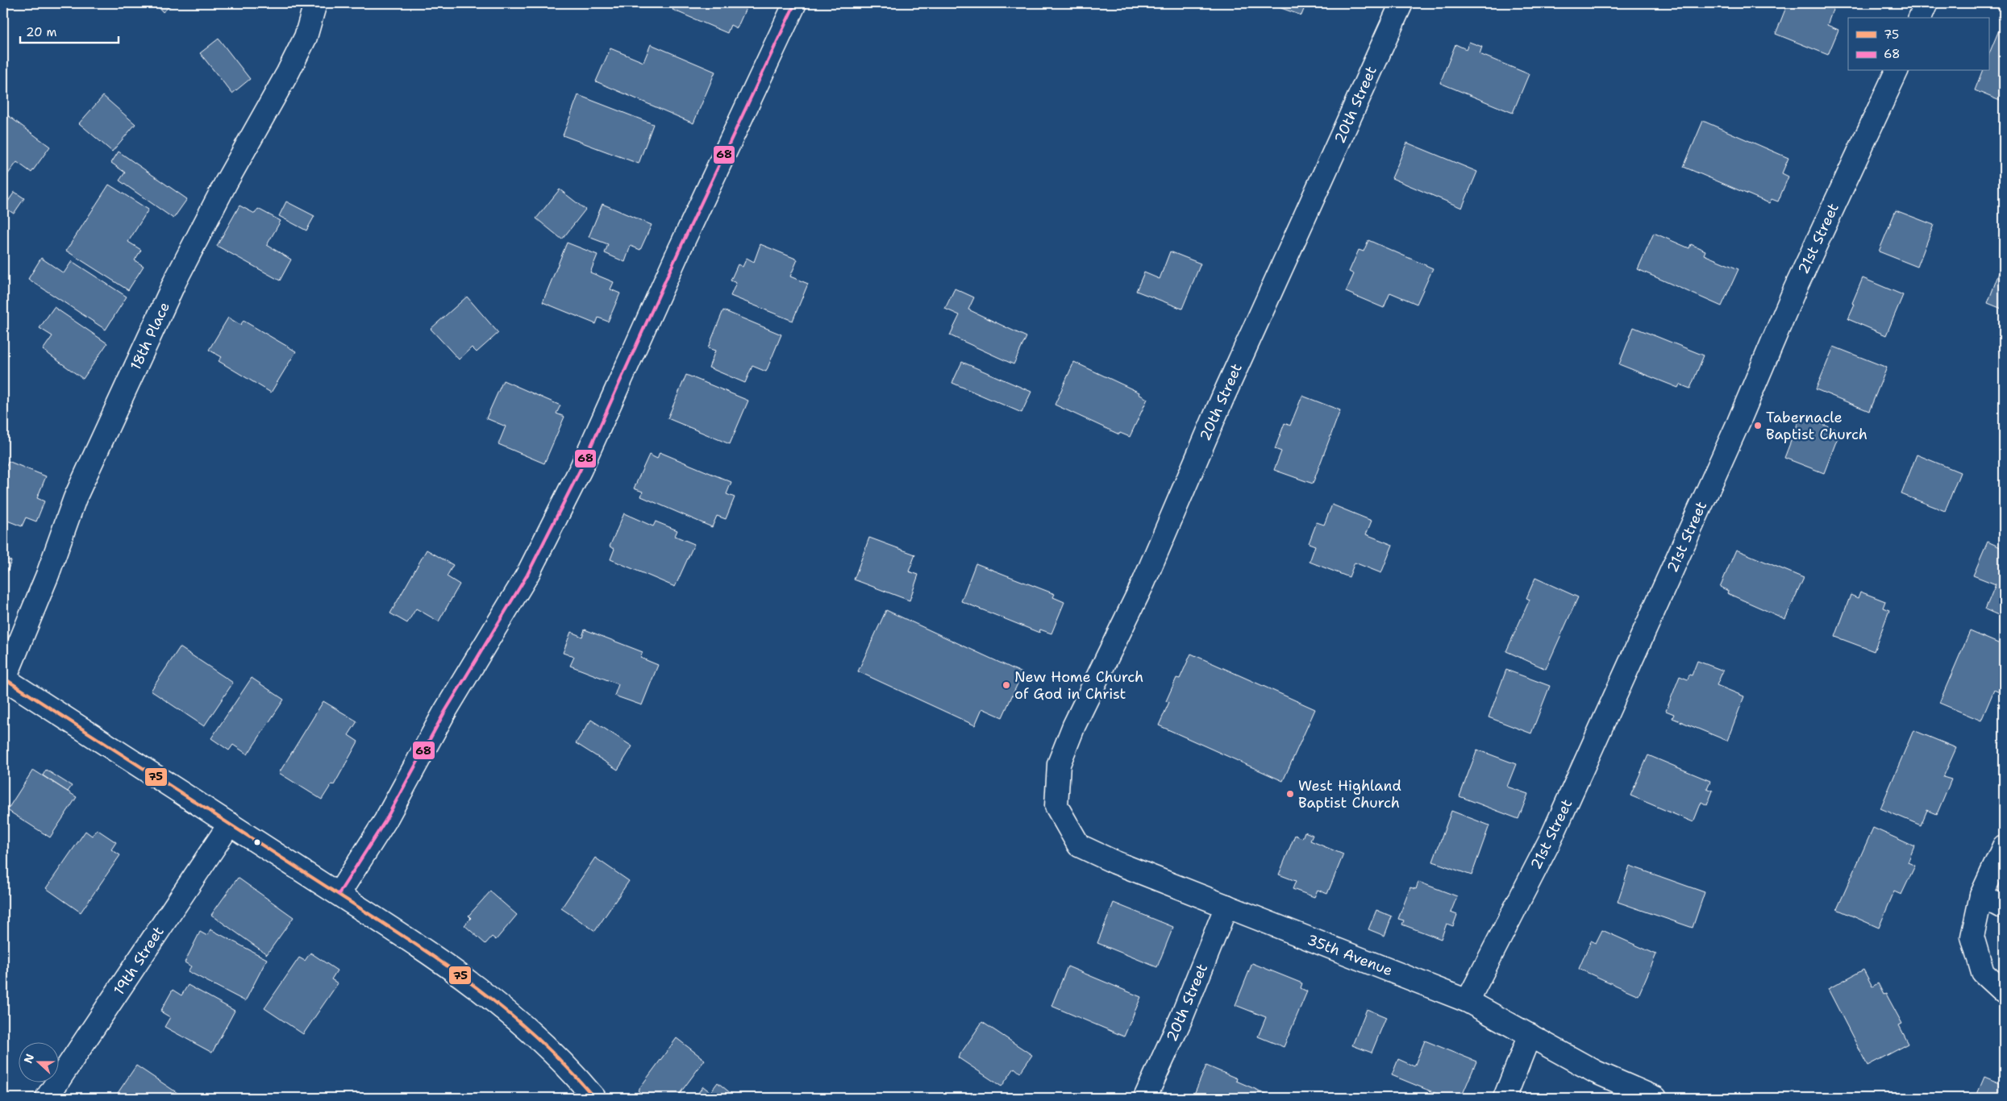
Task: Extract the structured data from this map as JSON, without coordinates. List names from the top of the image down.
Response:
{
  "streets": {
    "street": [
      "20th Street",
      "21st Street",
      "18th Place",
      "35th Avenue",
      "19th Street"
    ]
  },
  "crossings": [
    ["20th Street", "35th Avenue"],
    ["21st Street", "35th Avenue"]
  ],
  "places": ["Tabernacle Baptist Church", "New Home Church of God in Christ", "West Highland Baptist Church"],
  "lines": ["transit line 68", "transit line 75"],
  "legend": ["75", "68"],
  "scale_bar": "20 m",
  "north": "left"
}
